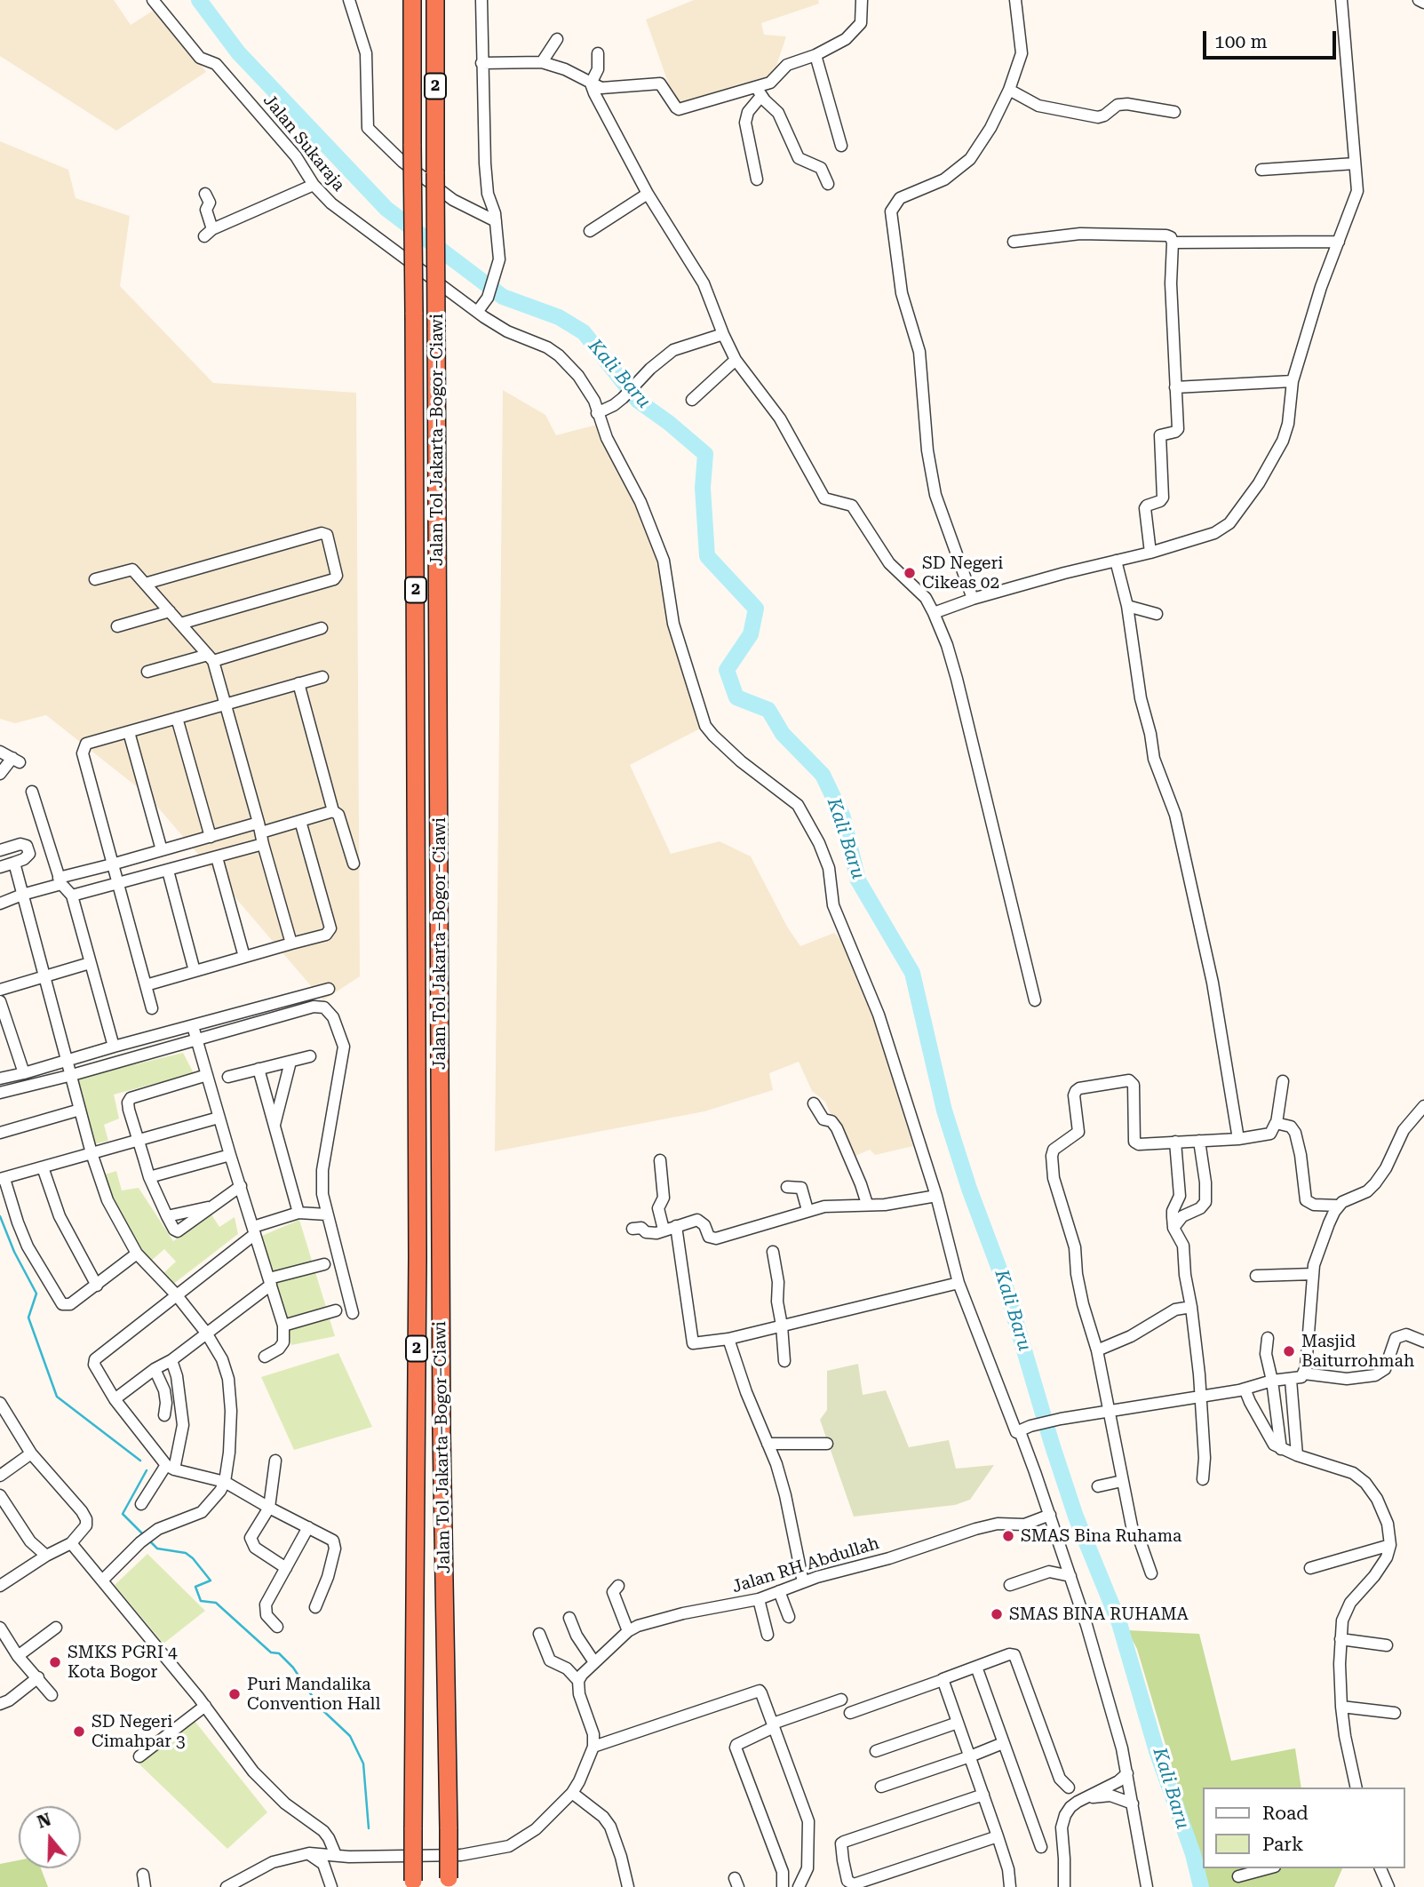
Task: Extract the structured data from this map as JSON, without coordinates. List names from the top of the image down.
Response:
{
  "streets": {
    "highway": ["2", "Jalan Tol Jakarta–Bogor–Ciawi"],
    "street": ["Jalan Sukaraja", "Jalan RH Abdullah"]
  },
  "crossings": [
    ["Jalan Sukaraja", "Jalan RH Abdullah"]
  ],
  "water": ["Kali Baru"],
  "places": [
    "SD Negeri Cikeas 02",
    "Masjid Baiturrohmah",
    "SMAS Bina Ruhama",
    "SMAS BINA RUHAMA",
    "SMKS PGRI 4 Kota Bogor",
    "Puri Mandalika Convention Hall",
    "SD Negeri Cimahpar 3"
  ],
  "legend": ["Road", "Park"],
  "scale_bar": "100 m",
  "north": "top"
}
